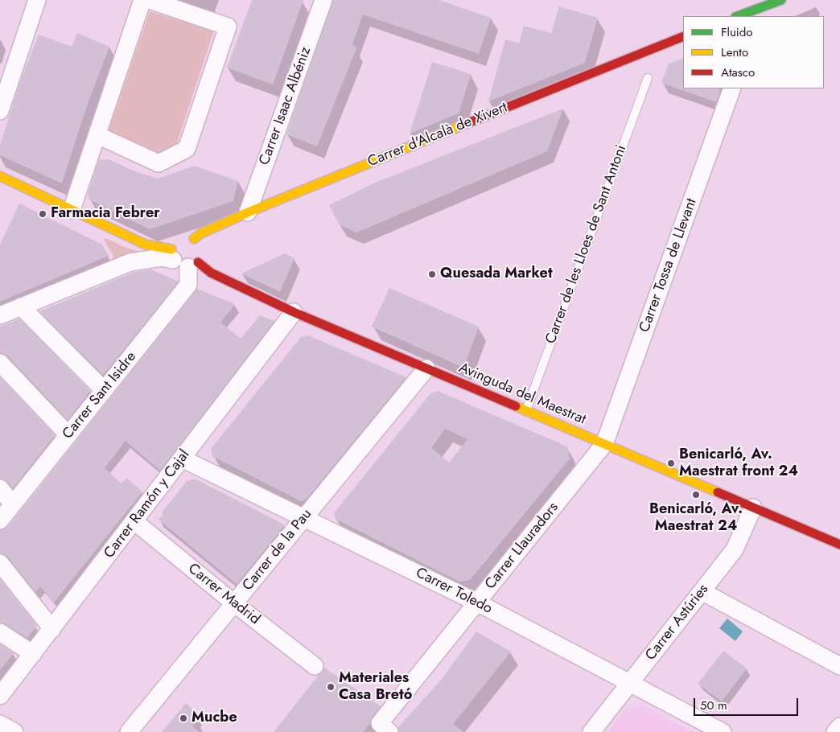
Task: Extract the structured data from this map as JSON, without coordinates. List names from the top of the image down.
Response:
{
  "streets": {
    "street": [
      "Carrer Isaac Albéniz",
      "Carrer d'Alcalà de Xivert",
      "Carrer Tossa de Llevant",
      "Avinguda del Maestrat",
      "Carrer Sant Isidre",
      "Carrer Ramón y Cajal",
      "Carrer Llauradors",
      "Carrer de la Pau",
      "Carrer Toledo",
      "Carrer Madrid",
      "Carrer Astúries"
    ],
    "lane": ["Carrer de les Lloes de Sant Antoni"]
  },
  "crossings": [
    ["Carrer Isaac Albéniz", "Carrer d'Alcalà de Xivert"],
    ["Carrer d'Alcalà de Xivert", "Avinguda del Maestrat"],
    ["Carrer d'Alcalà de Xivert", "Carrer Sant Isidre"],
    ["Carrer de les Lloes de Sant Antoni", "Avinguda del Maestrat"],
    ["Carrer Tossa de Llevant", "Avinguda del Maestrat"],
    ["Carrer Tossa de Llevant", "Carrer Llauradors"],
    ["Avinguda del Maestrat", "Carrer Sant Isidre"],
    ["Avinguda del Maestrat", "Carrer Ramón y Cajal"],
    ["Avinguda del Maestrat", "Carrer Llauradors"],
    ["Avinguda del Maestrat", "Carrer de la Pau"],
    ["Avinguda del Maestrat", "Carrer Astúries"],
    ["Carrer Ramón y Cajal", "Carrer Toledo"],
    ["Carrer Ramón y Cajal", "Carrer Madrid"],
    ["Carrer Llauradors", "Carrer Toledo"],
    ["Carrer de la Pau", "Carrer Toledo"],
    ["Carrer de la Pau", "Carrer Madrid"],
    ["Carrer Toledo", "Carrer Astúries"]
  ],
  "places": [
    "Farmacia Febrer",
    "Quesada Market",
    "Benicarló, Av. Maestrat front 24",
    "Benicarló, Av. Maestrat 24",
    "Materiales Casa Bretó",
    "Mucbe"
  ],
  "legend": ["Fluido", "Lento", "Atasco"],
  "scale_bar": "50 m"
}
